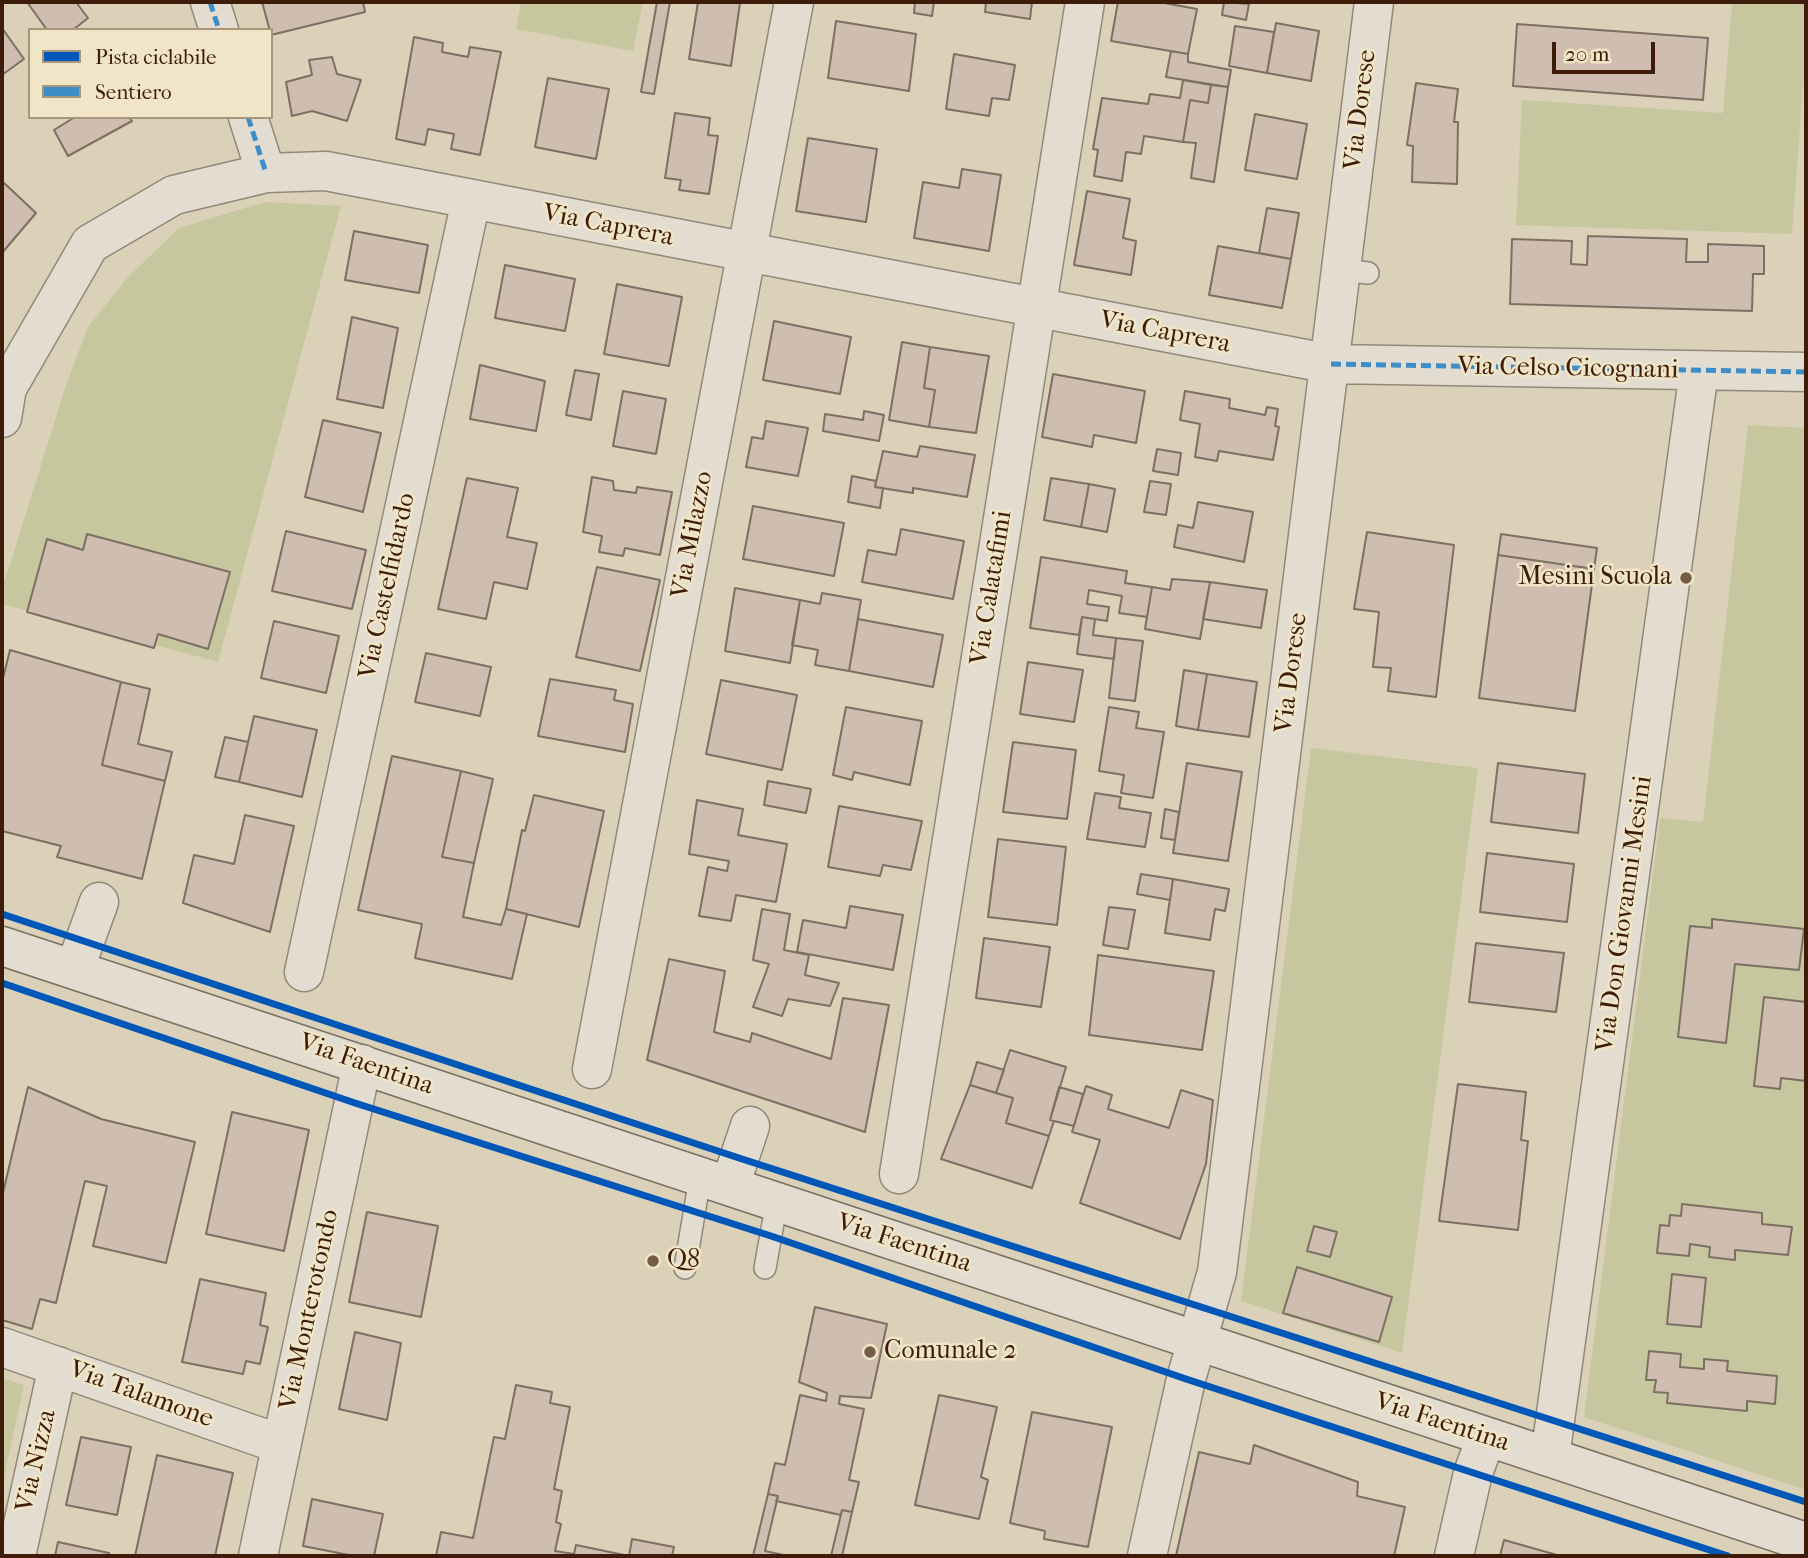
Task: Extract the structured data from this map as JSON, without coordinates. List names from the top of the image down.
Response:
{
  "streets": {
    "street": [
      "Via Dorese",
      "Via Caprera",
      "Via Celso Cicognani",
      "Via Milazzo",
      "Via Castelfidardo",
      "Via Calatafimi",
      "Via Don Giovanni Mesini",
      "Via Faentina",
      "Via Monterotondo",
      "Via Talamone",
      "Via Nizza"
    ]
  },
  "crossings": [
    ["Via Dorese", "Via Caprera"],
    ["Via Dorese", "Via Celso Cicognani"],
    ["Via Dorese", "Via Faentina"],
    ["Via Caprera", "Via Celso Cicognani"],
    ["Via Caprera", "Via Milazzo"],
    ["Via Caprera", "Via Castelfidardo"],
    ["Via Caprera", "Via Calatafimi"],
    ["Via Celso Cicognani", "Via Don Giovanni Mesini"],
    ["Via Don Giovanni Mesini", "Via Faentina"],
    ["Via Faentina", "Via Monterotondo"],
    ["Via Monterotondo", "Via Talamone"],
    ["Via Talamone", "Via Nizza"]
  ],
  "places": ["Mesini Scuola", "Q8", "Comunale 2"],
  "legend": ["Pista ciclabile", "Sentiero"],
  "scale_bar": "20 m"
}
